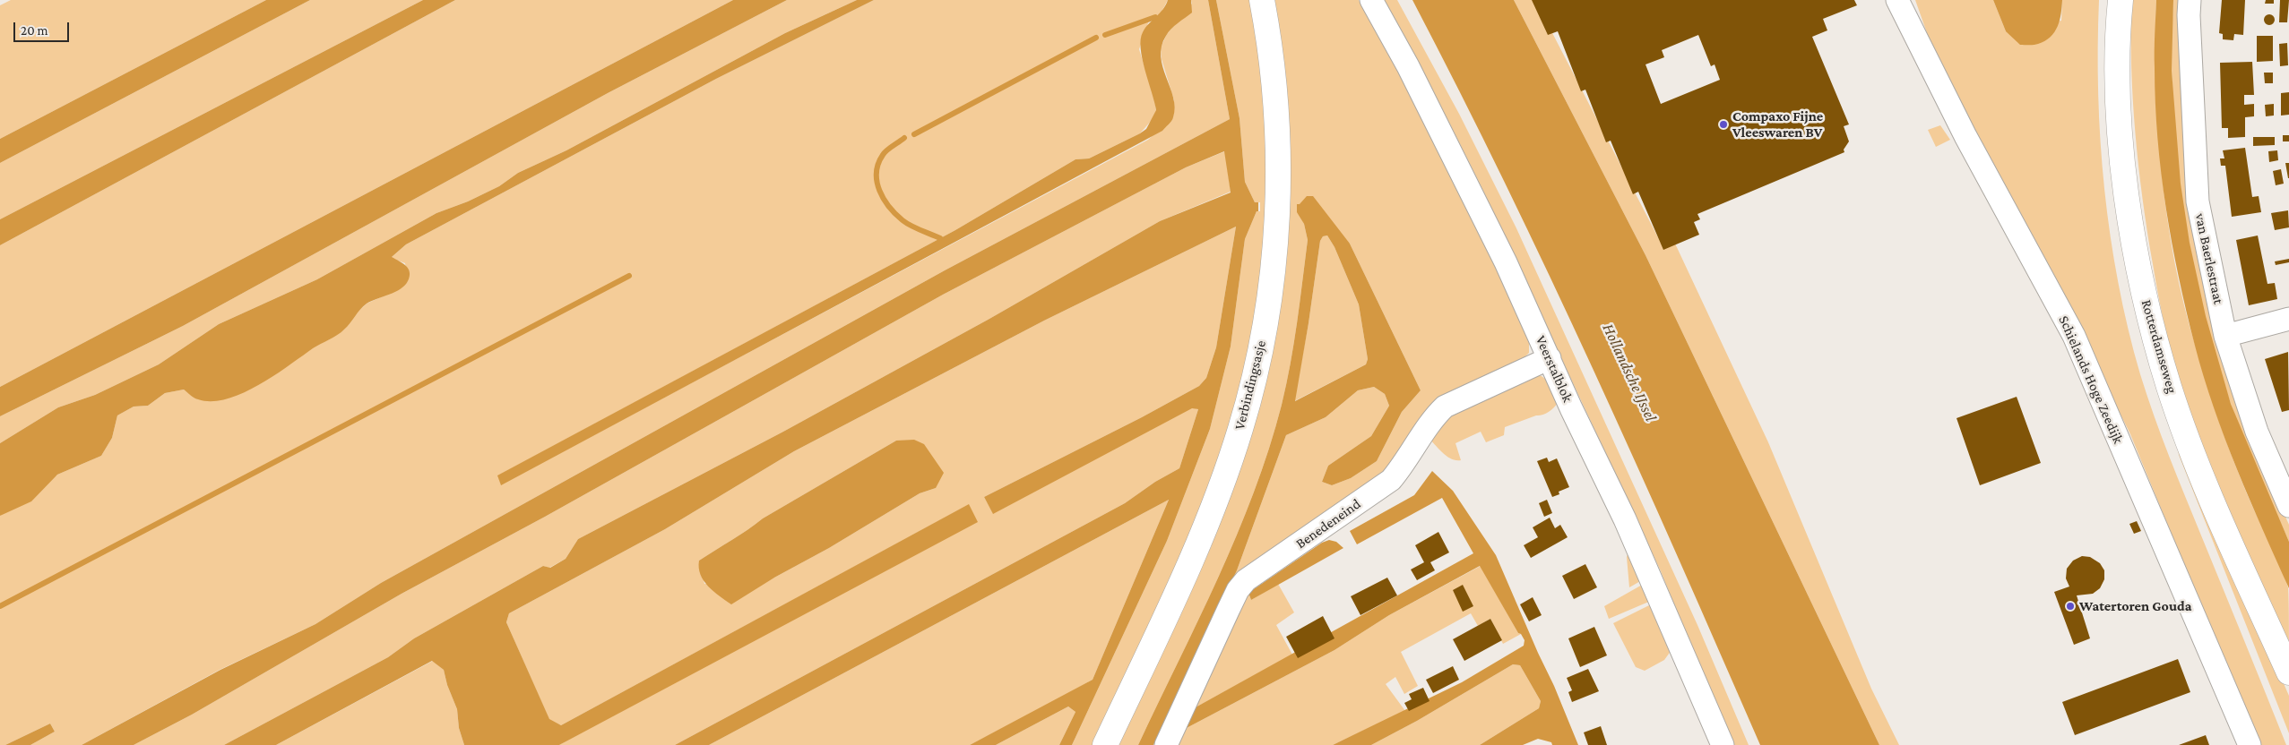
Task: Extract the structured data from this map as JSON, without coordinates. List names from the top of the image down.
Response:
{
  "streets": {
    "main road": ["Rotterdamseweg", "Verbindingsasje"],
    "street": [
      "van Baerlestraat",
      "Veerstalblok",
      "Schielands Hoge Zeedijk",
      "Benedeneind"
    ]
  },
  "crossings": [
    ["Veerstalblok", "Benedeneind"]
  ],
  "water": ["Hollandsche IJssel"],
  "places": ["Compaxo Fijne Vleeswaren BV", "Watertoren Gouda"],
  "scale_bar": "20 m"
}
